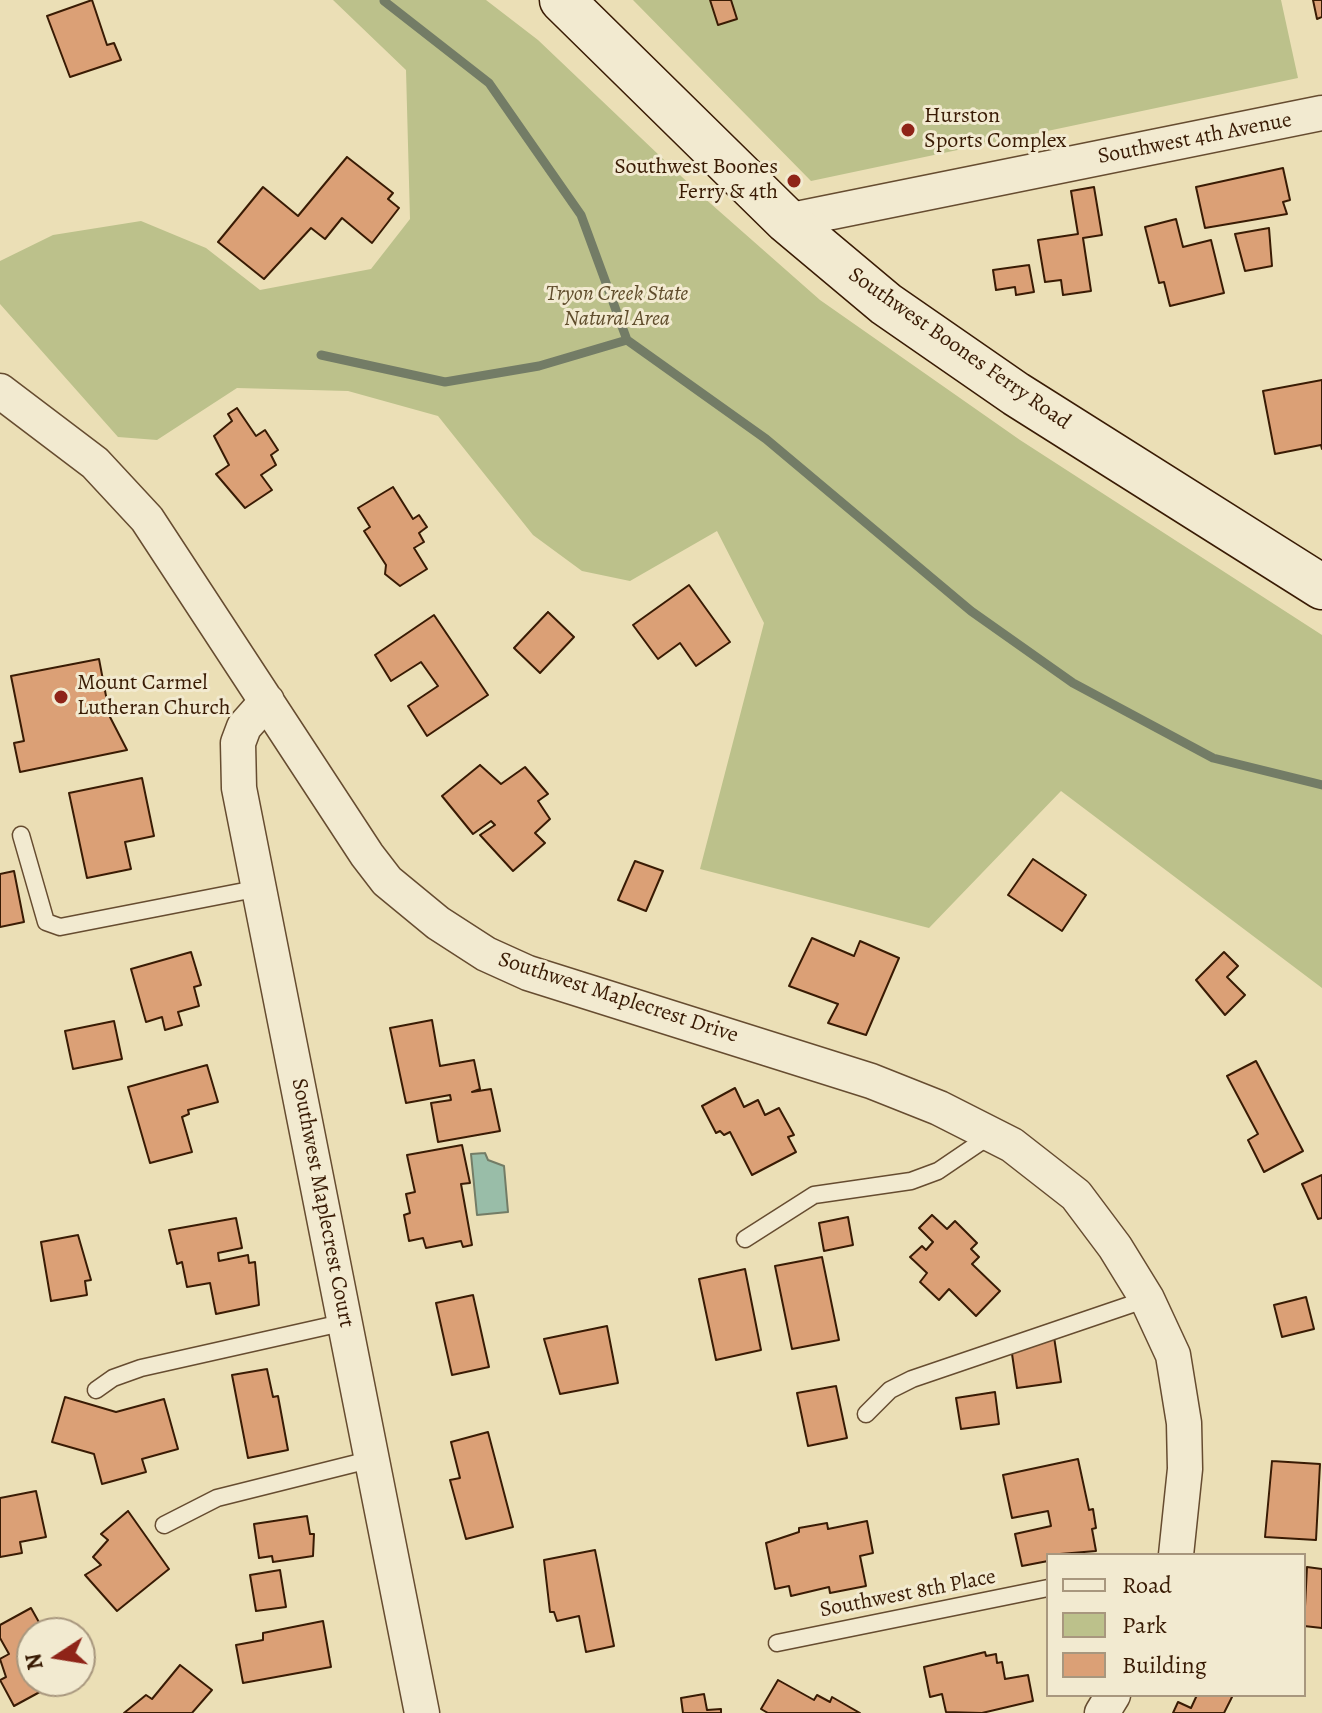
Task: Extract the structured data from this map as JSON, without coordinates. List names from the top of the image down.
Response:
{
  "streets": {
    "main road": ["Southwest Boones Ferry Road"],
    "street": ["Southwest 4th Avenue", "Southwest Maplecrest Drive", "Southwest Maplecrest Court"],
    "lane": ["Southwest 8th Place"]
  },
  "crossings": [
    ["Southwest 4th Avenue", "Southwest Boones Ferry Road"],
    ["Southwest Maplecrest Drive", "Southwest Maplecrest Court"]
  ],
  "parks": ["Tryon Creek State Natural Area"],
  "places": ["Hurston Sports Complex", "Southwest Boones Ferry & 4th", "Mount Carmel Lutheran Church"],
  "legend": ["Road", "Park", "Building"],
  "north": "left"
}
